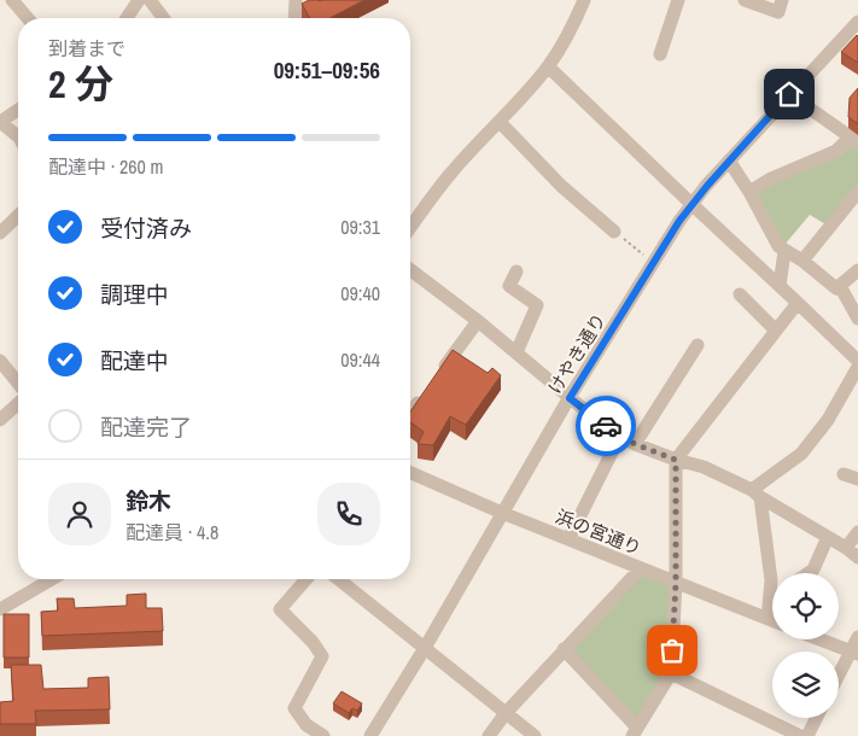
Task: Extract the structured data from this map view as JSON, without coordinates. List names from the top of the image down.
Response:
{
  "streets": {
    "street": ["けやき通り", "浜の宮通り"]
  },
  "crossings": [
    ["けやき通り", "浜の宮通り"]
  ],
  "page": {
    "heading": ["2 分", "到着まで", "09:51–09:56"],
    "panel": ["鈴木", "配達員 · 4.8"],
    "bar": "配達中 · 260 m",
    "list": [
      ["受付済み", "09:31"],
      ["調理中", "09:40"],
      ["配達中", "09:44"],
      "配達完了"
    ]
  }
}
